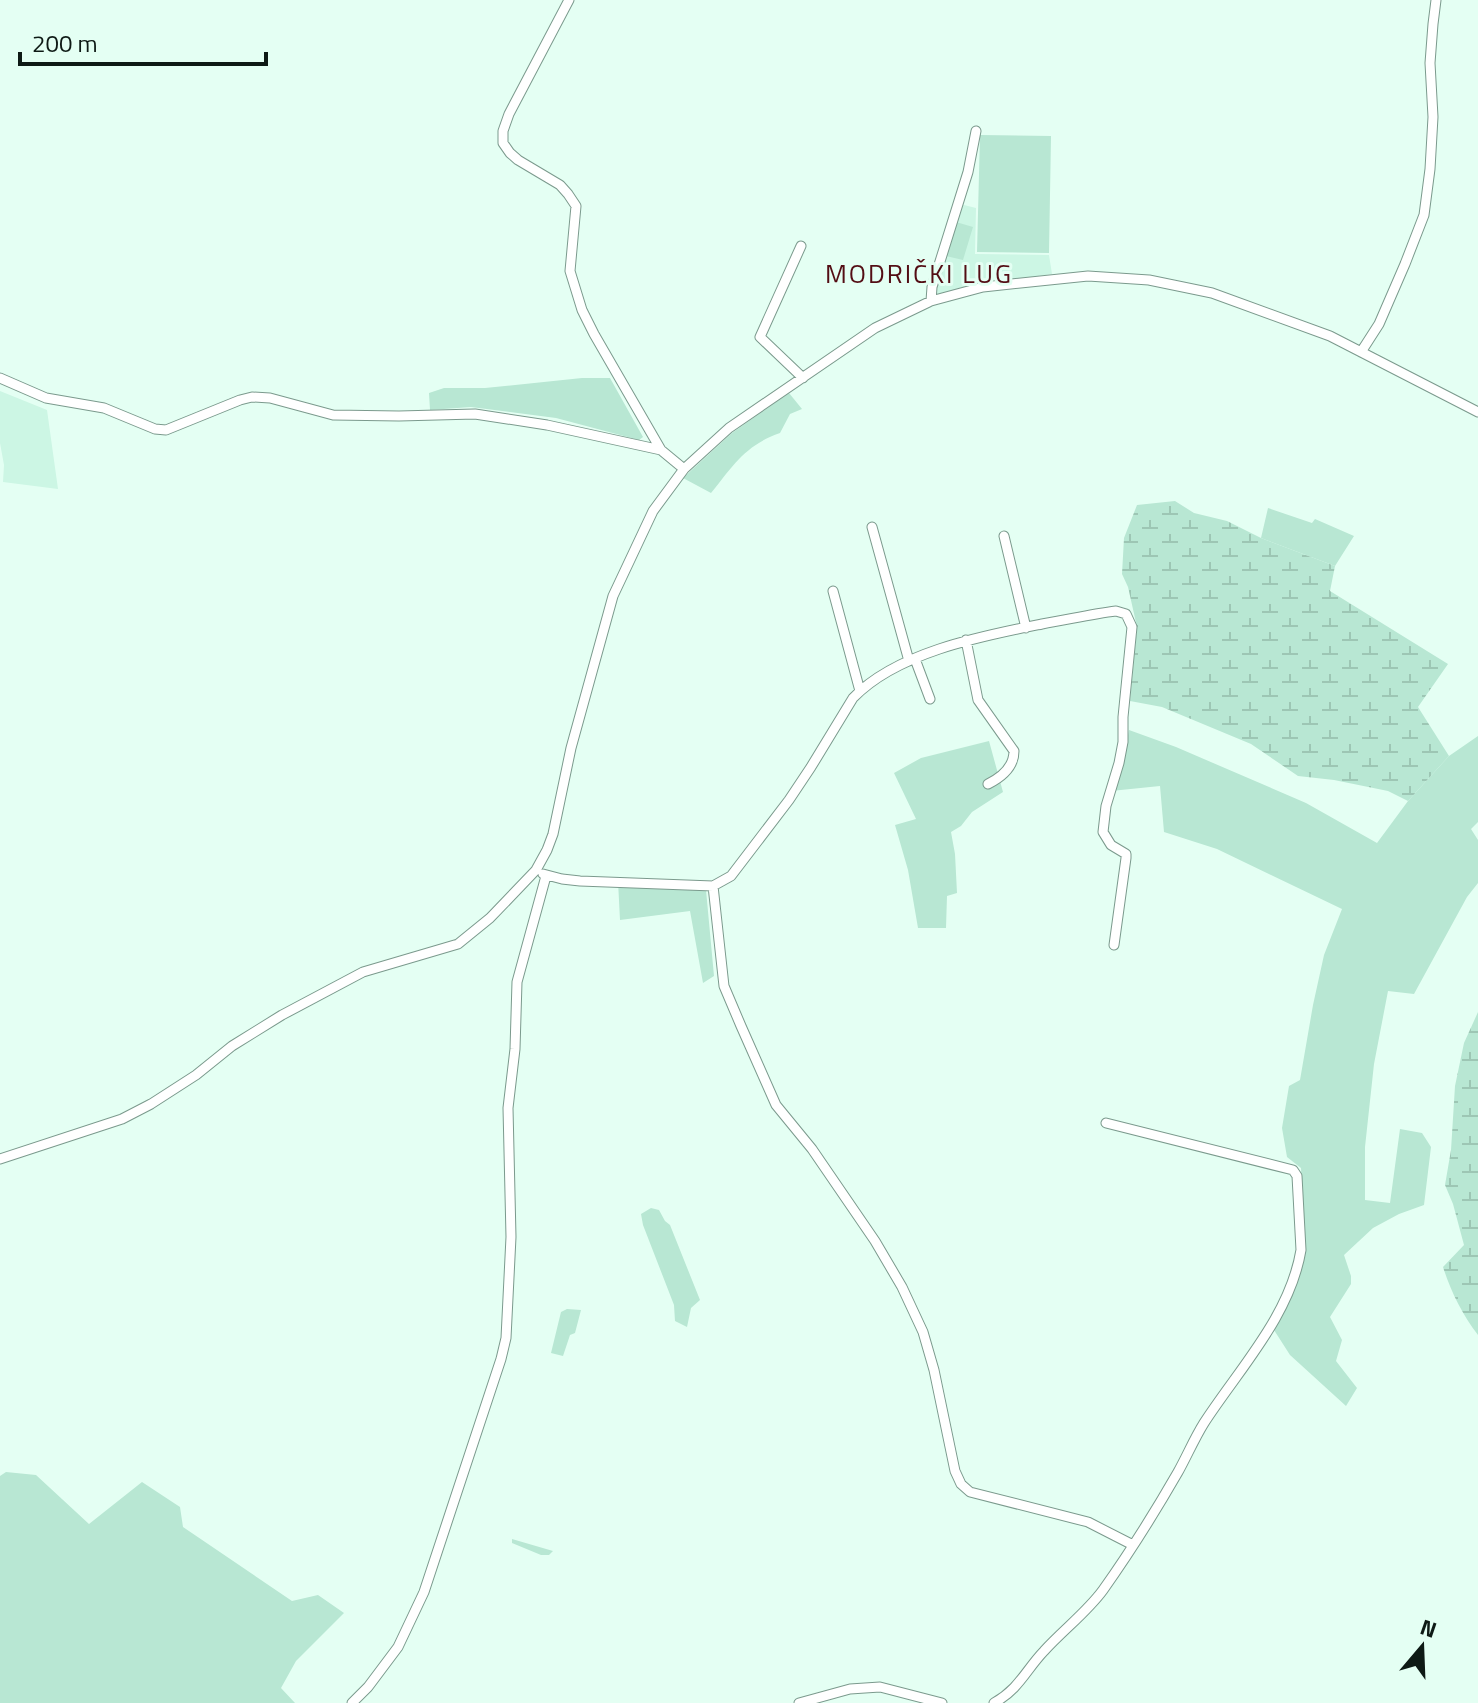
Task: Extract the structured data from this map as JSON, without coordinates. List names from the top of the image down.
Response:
{
  "districts": ["MODRIČKI LUG"],
  "scale_bar": "200 m",
  "north": "top"
}
